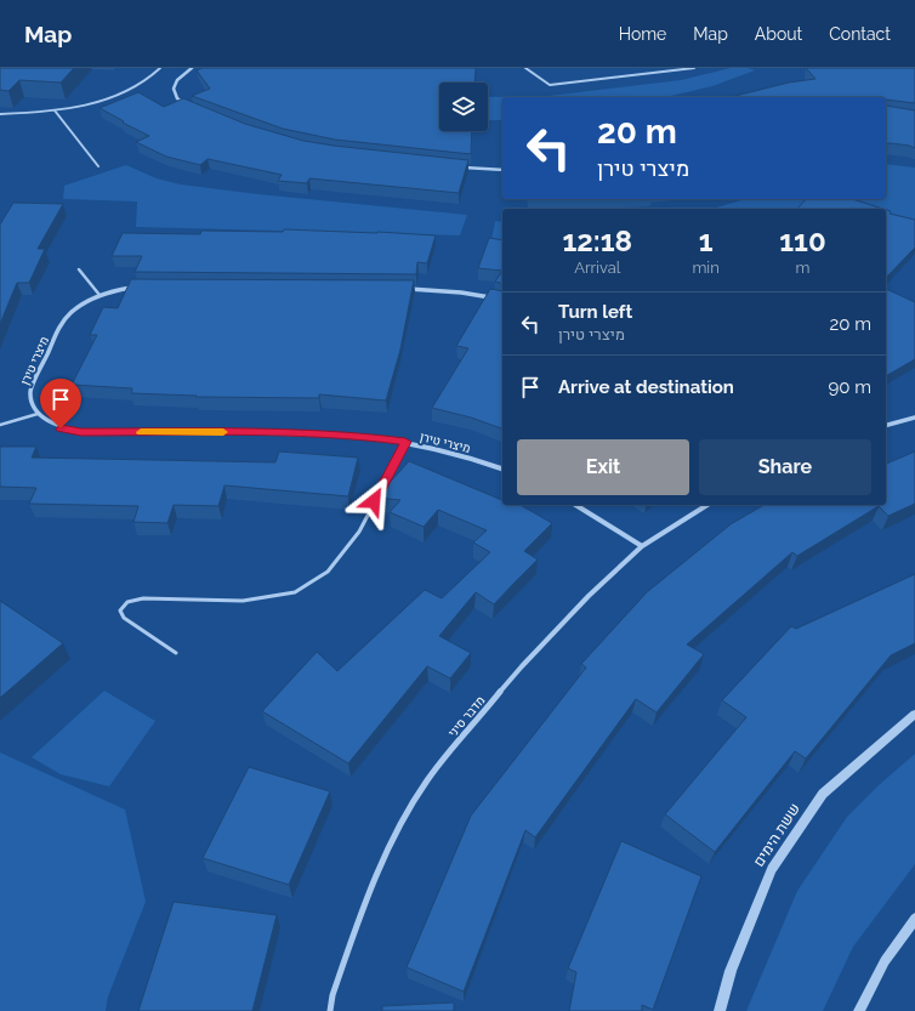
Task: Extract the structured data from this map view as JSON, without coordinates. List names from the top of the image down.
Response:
{
  "streets": {
    "street": ["מיצרי טירן", "מדבר סיני", "ששת הימים"]
  },
  "page": {
    "header": "Map",
    "nav": [
      "Home",
      "Map",
      "About",
      "Contact"
    ],
    "turn": ["20 m", "מיצרי טירן"],
    "eta": [
      "12:18",
      "Arrival",
      "1",
      "min",
      "110",
      "m"
    ],
    "list": [
      {
        "name": "Turn left",
        "note": "מיצרי טירן",
        "value": "20 m"
      },
      {
        "name": "Arrive at destination",
        "value": "90 m"
      }
    ],
    "buttons": ["Exit", "Share"]
  }
}
